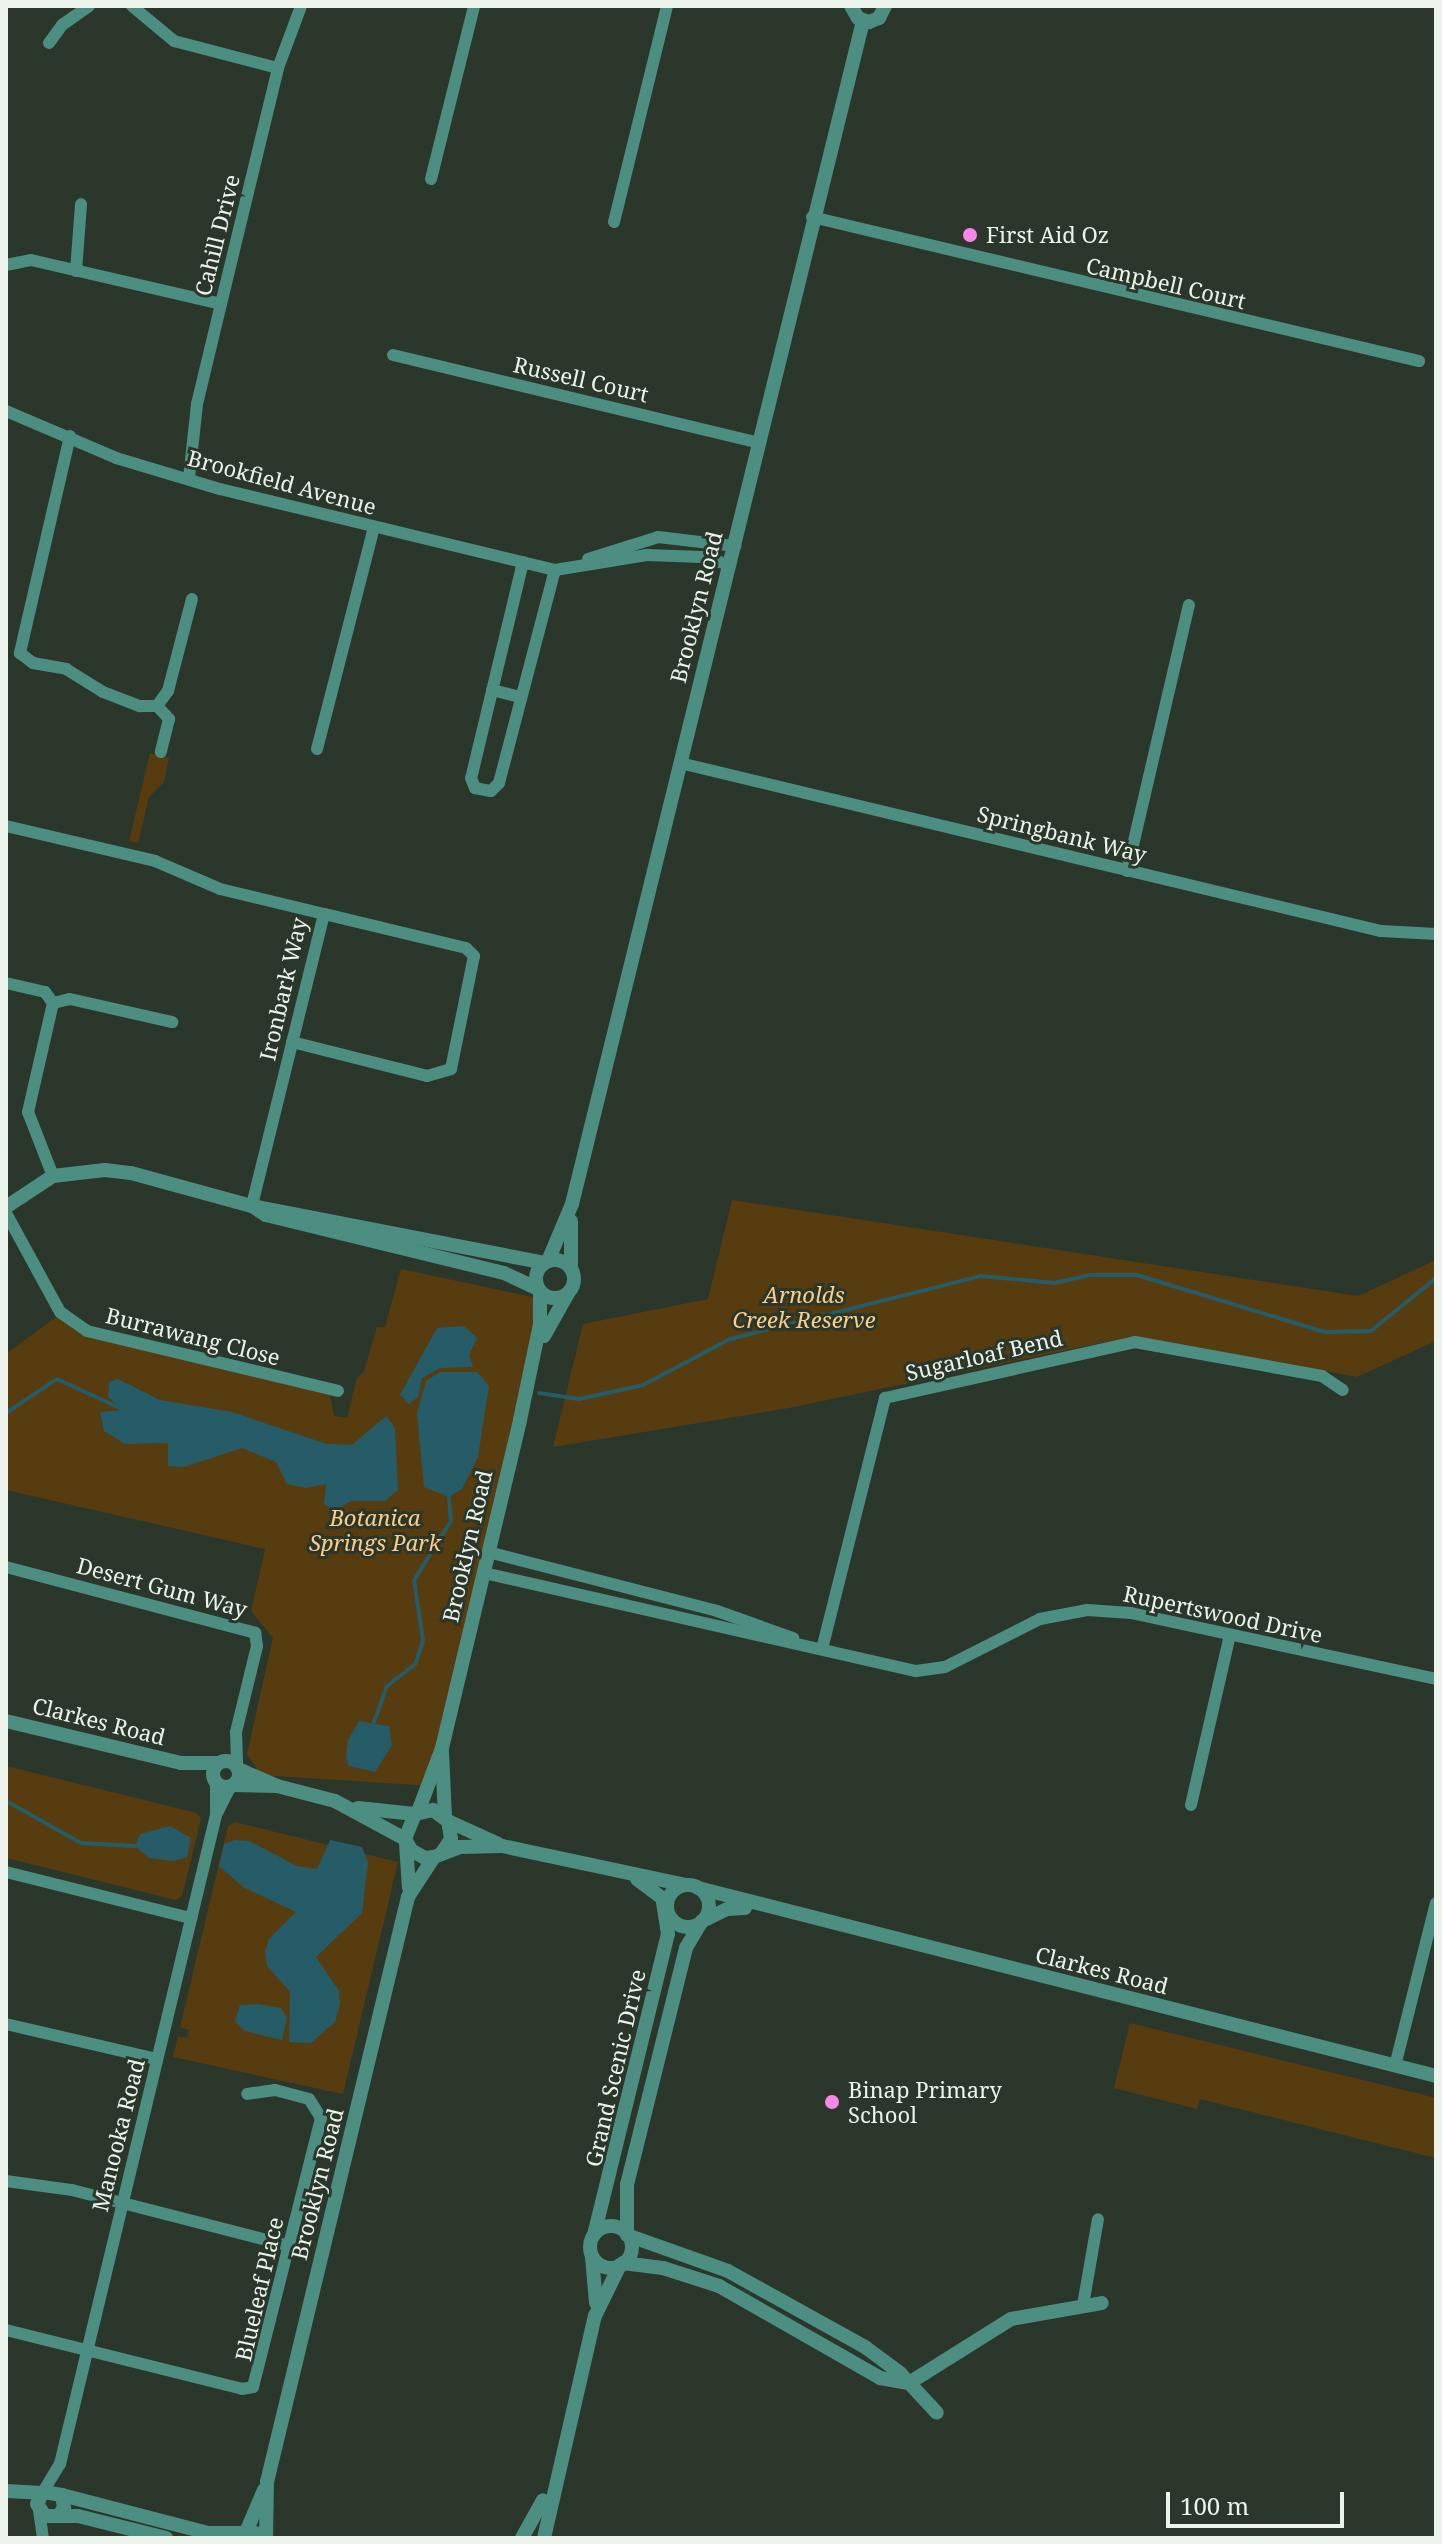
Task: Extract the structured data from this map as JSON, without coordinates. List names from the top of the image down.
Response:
{
  "streets": {
    "street": [
      "Cahill Drive",
      "Campbell Court",
      "Russell Court",
      "Brookfield Avenue",
      "Brooklyn Road",
      "Springbank Way",
      "Ironbark Way",
      "Burrawang Close",
      "Sugarloaf Bend",
      "Desert Gum Way",
      "Rupertswood Drive",
      "Clarkes Road",
      "Grand Scenic Drive",
      "Manooka Road",
      "Blueleaf Place"
    ]
  },
  "crossings": [
    ["Cahill Drive", "Brookfield Avenue"],
    ["Campbell Court", "Brooklyn Road"],
    ["Russell Court", "Brooklyn Road"],
    ["Brookfield Avenue", "Brooklyn Road"],
    ["Brooklyn Road", "Springbank Way"],
    ["Brooklyn Road", "Rupertswood Drive"],
    ["Brooklyn Road", "Clarkes Road"],
    ["Sugarloaf Bend", "Rupertswood Drive"],
    ["Desert Gum Way", "Clarkes Road"],
    ["Clarkes Road", "Grand Scenic Drive"],
    ["Clarkes Road", "Manooka Road"],
    ["Manooka Road", "Blueleaf Place"]
  ],
  "parks": ["Arnolds Creek Reserve", "Botanica Springs Park"],
  "places": ["First Aid Oz", "Binap Primary School"],
  "scale_bar": "100 m"
}
